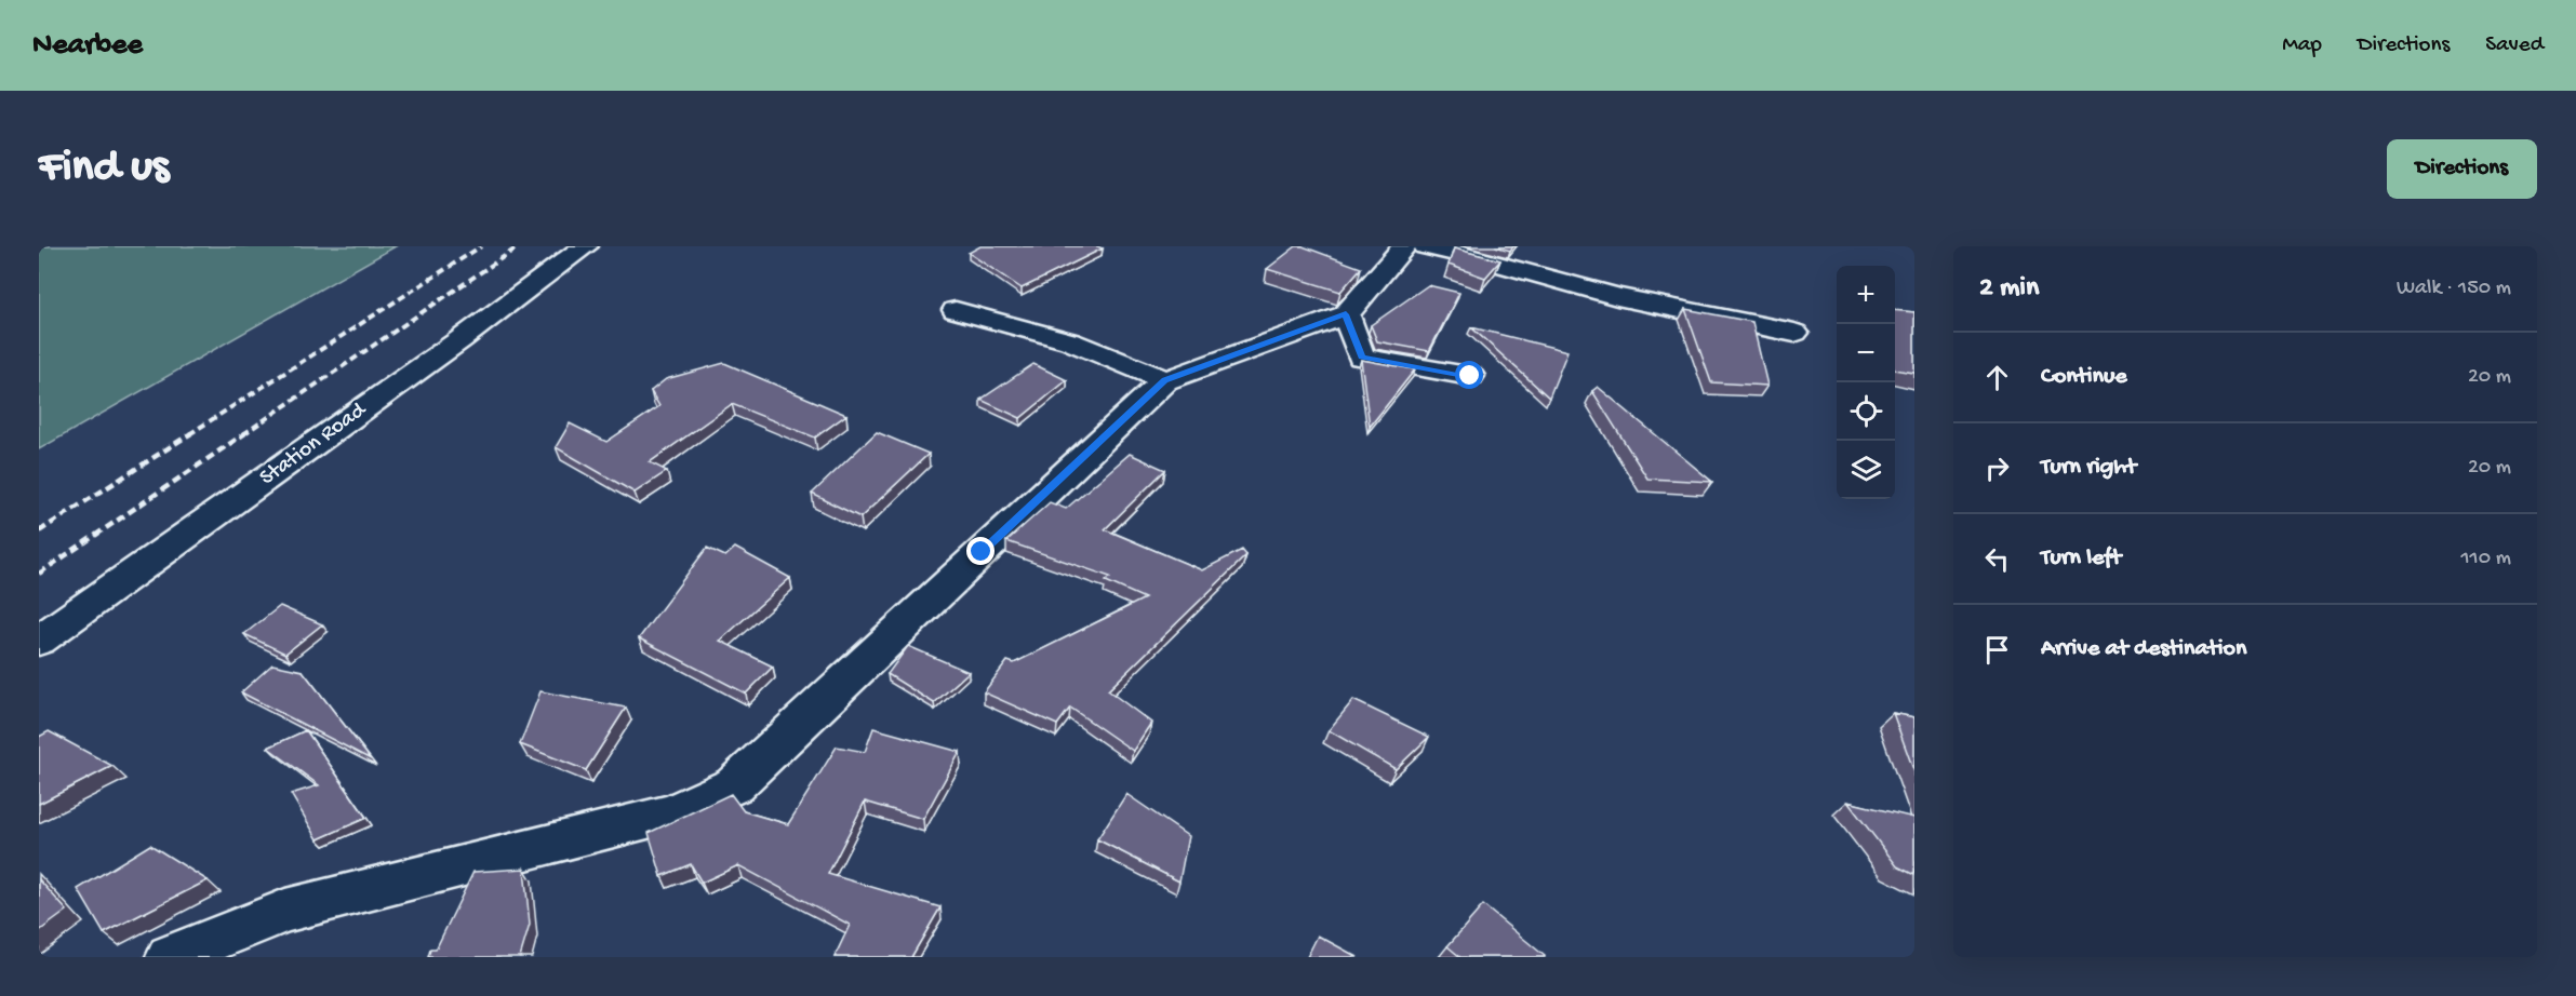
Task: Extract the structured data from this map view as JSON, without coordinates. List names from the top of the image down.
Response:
{
  "streets": {
    "street": ["Station Road"]
  },
  "page": {
    "header": "Nearbee",
    "nav": ["Map", "Directions", "Saved"],
    "buttons": "Directions",
    "title": "Find us",
    "heading": ["2 min", "Walk · 150 m"],
    "map_buttons": ["+", "−"],
    "list": [
      ["Continue", "20 m"],
      ["Turn right", "20 m"],
      ["Turn left", "110 m"],
      "Arrive at destination"
    ]
  }
}
